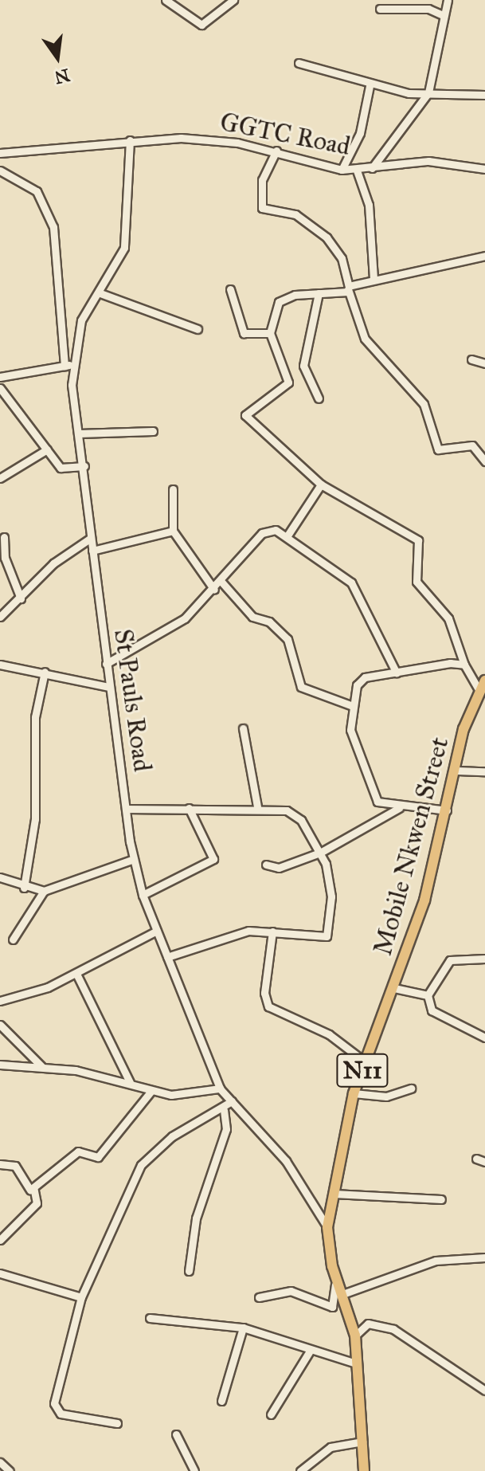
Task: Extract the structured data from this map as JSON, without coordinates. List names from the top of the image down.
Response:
{
  "streets": {
    "highway": ["Mobile Nkwen Street", "N11"],
    "street": ["GGTC Road", "St Pauls Road"]
  },
  "crossings": [
    ["GGTC Road", "St Pauls Road"],
    ["St Pauls Road", "Mobile Nkwen Street"]
  ],
  "north": "bottom"
}
